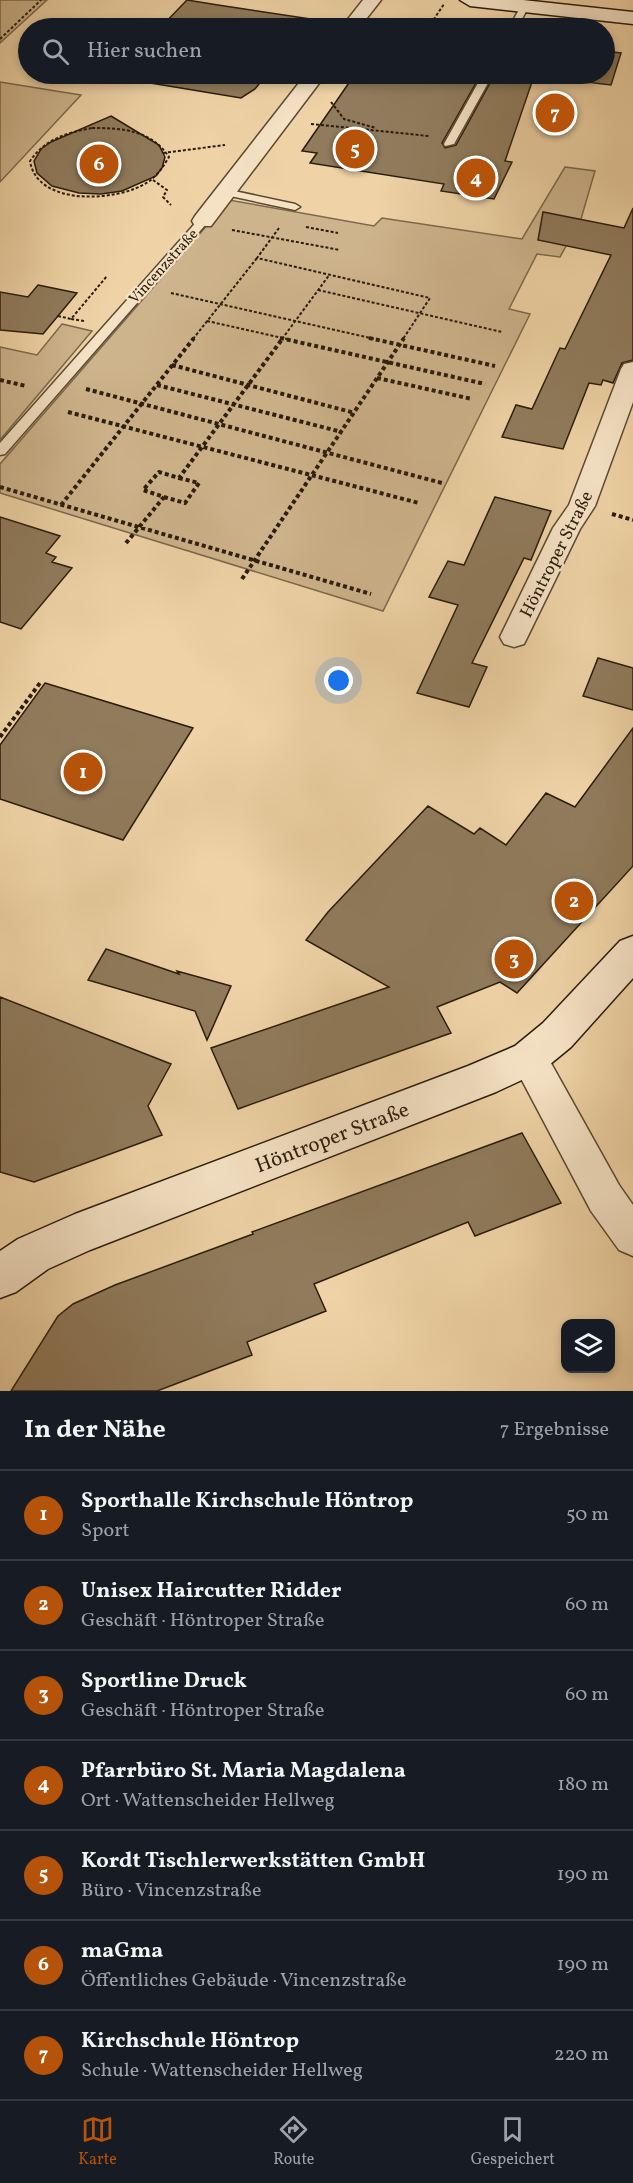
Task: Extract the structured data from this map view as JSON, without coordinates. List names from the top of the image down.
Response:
{
  "streets": {
    "street": ["Vincenzstraße", "Höntroper Straße"]
  },
  "page": {
    "search": "Hier suchen",
    "pins": [
      "7",
      "5",
      "6",
      "4",
      "1",
      "2",
      "3"
    ],
    "heading": ["In der Nähe", "7 Ergebnisse"],
    "list": [
      {
        "mark": "1",
        "name": "Sporthalle Kirchschule Höntrop",
        "note": "Sport",
        "value": "50 m"
      },
      {
        "mark": "2",
        "name": "Unisex Haircutter Ridder",
        "note": "Geschäft · Höntroper Straße",
        "value": "60 m"
      },
      {
        "mark": "3",
        "name": "Sportline Druck",
        "note": "Geschäft · Höntroper Straße",
        "value": "60 m"
      },
      {
        "mark": "4",
        "name": "Pfarrbüro St. Maria Magdalena",
        "note": "Ort · Wattenscheider Hellweg",
        "value": "180 m"
      },
      {
        "mark": "5",
        "name": "Kordt Tischlerwerkstätten GmbH",
        "note": "Büro · Vincenzstraße",
        "value": "190 m"
      },
      {
        "mark": "6",
        "name": "maGma",
        "note": "Öffentliches Gebäude · Vincenzstraße",
        "value": "190 m"
      },
      {
        "mark": "7",
        "name": "Kirchschule Höntrop",
        "note": "Schule · Wattenscheider Hellweg",
        "value": "220 m"
      }
    ],
    "nav": ["Karte", "Route", "Gespeichert"]
  }
}
